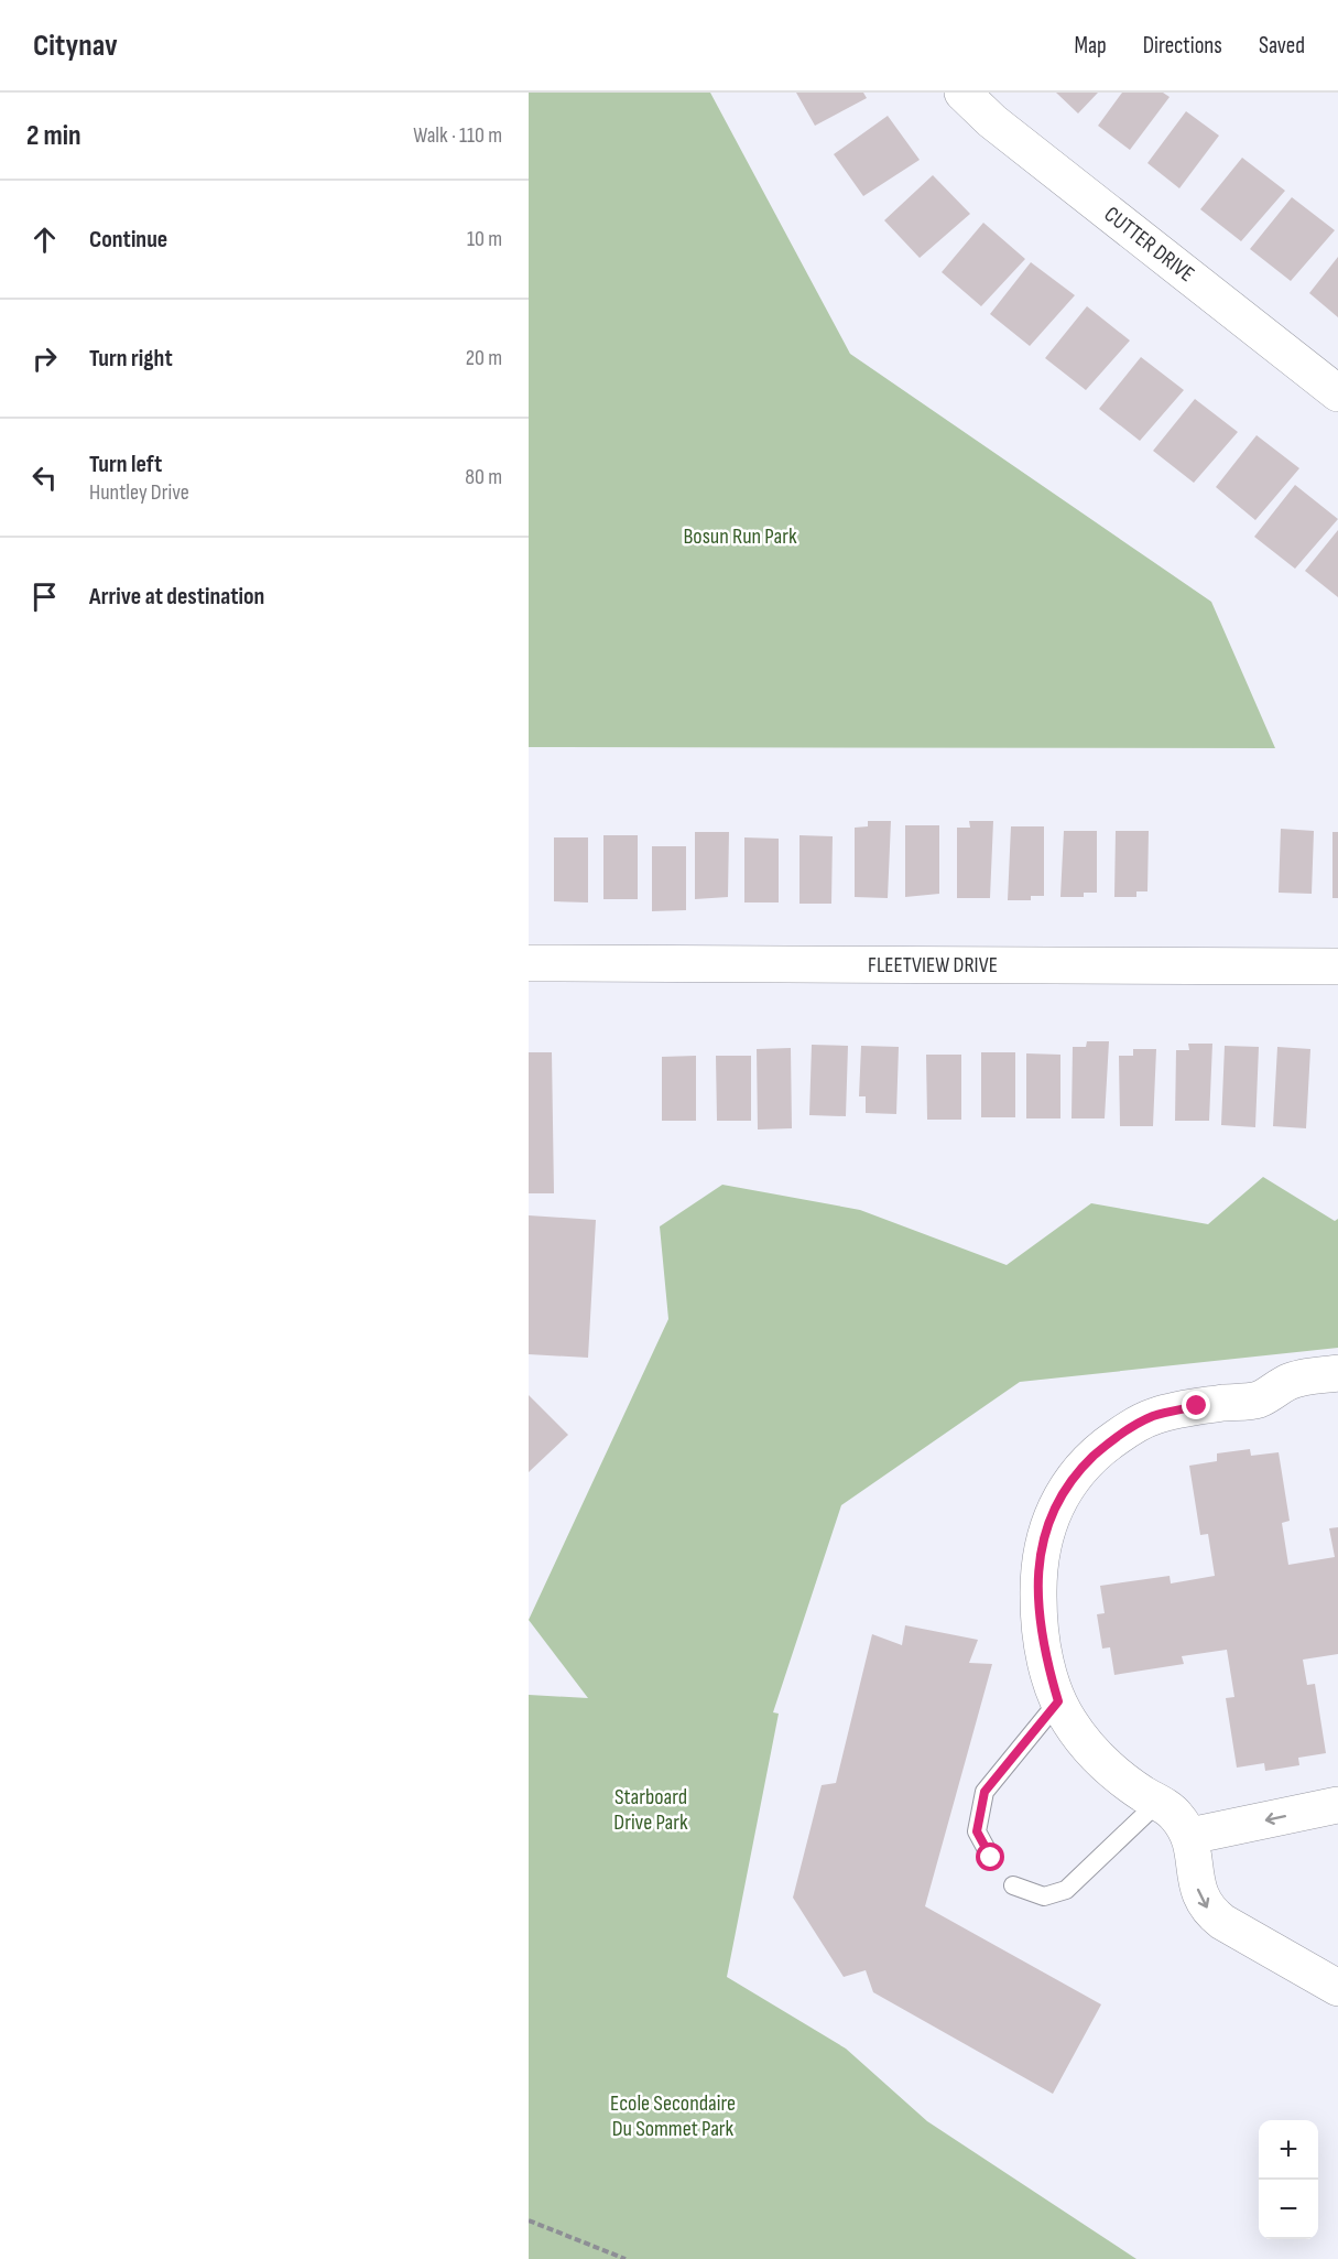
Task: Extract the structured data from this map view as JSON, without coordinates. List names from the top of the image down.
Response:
{
  "streets": {
    "street": ["CUTTER DRIVE", "FLEETVIEW DRIVE"]
  },
  "parks": ["Bosun Run Park", "Starboard Drive Park", "Ecole Secondaire Du Sommet Park"],
  "page": {
    "header": "Citynav",
    "nav": ["Map", "Directions", "Saved"],
    "heading": ["2 min", "Walk · 110 m"],
    "list": [
      ["Continue", "10 m"],
      ["Turn right", "20 m"],
      ["Turn left", "Huntley Drive", "80 m"],
      "Arrive at destination"
    ],
    "map_buttons": ["+", "−"]
  }
}
